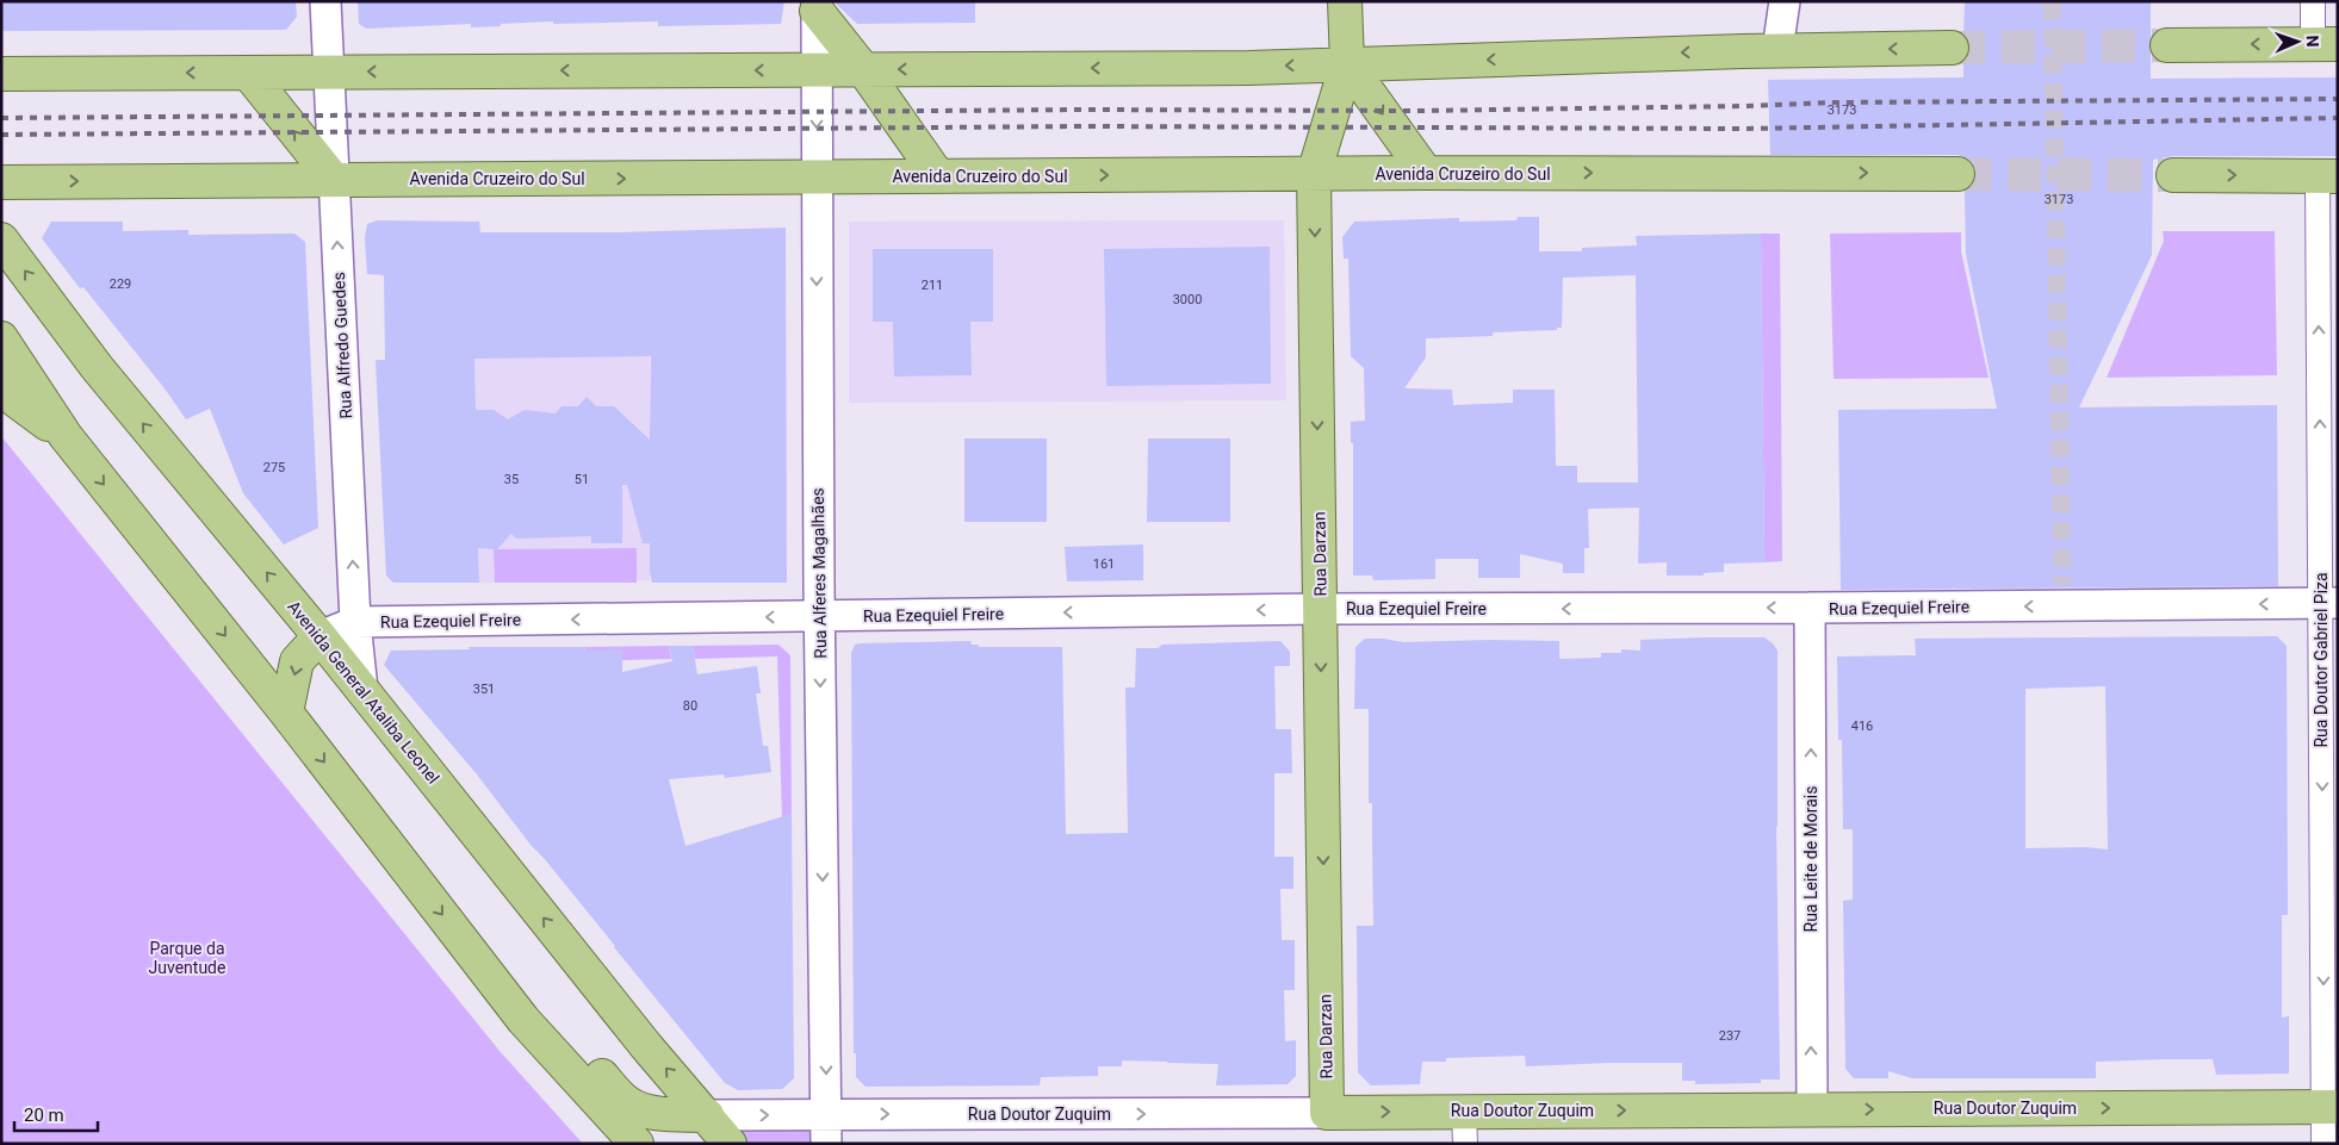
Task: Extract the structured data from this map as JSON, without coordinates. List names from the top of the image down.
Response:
{
  "streets": {
    "main road": [
      "Avenida Cruzeiro do Sul",
      "Rua Darzan",
      "Avenida General Ataliba Leonel",
      "Rua Doutor Zuquim"
    ],
    "street": [
      "Rua Alfredo Guedes",
      "Rua Alferes Magalhães",
      "Rua Ezequiel Freire",
      "Rua Doutor Gabriel Piza",
      "Rua Leite de Morais"
    ]
  },
  "crossings": [
    ["Avenida Cruzeiro do Sul", "Rua Alfredo Guedes"],
    ["Avenida Cruzeiro do Sul", "Rua Darzan"],
    ["Avenida Cruzeiro do Sul", "Rua Alferes Magalhães"],
    ["Rua Alfredo Guedes", "Rua Ezequiel Freire"],
    ["Rua Alfredo Guedes", "Avenida General Ataliba Leonel"],
    ["Rua Darzan", "Rua Ezequiel Freire"],
    ["Rua Darzan", "Rua Doutor Zuquim"],
    ["Rua Alferes Magalhães", "Rua Ezequiel Freire"],
    ["Rua Alferes Magalhães", "Rua Doutor Zuquim"],
    ["Rua Ezequiel Freire", "Rua Doutor Gabriel Piza"],
    ["Rua Ezequiel Freire", "Avenida General Ataliba Leonel"],
    ["Rua Ezequiel Freire", "Rua Leite de Morais"],
    ["Rua Doutor Gabriel Piza", "Rua Doutor Zuquim"],
    ["Avenida General Ataliba Leonel", "Rua Doutor Zuquim"],
    ["Rua Leite de Morais", "Rua Doutor Zuquim"]
  ],
  "one_way": [
    "Rua Alfredo Guedes",
    "Rua Darzan",
    "Rua Alferes Magalhães",
    "Rua Ezequiel Freire",
    "Rua Leite de Morais",
    "Rua Doutor Zuquim"
  ],
  "parks": ["Parque da Juventude"],
  "house_numbers": [
    "3173",
    "3173",
    "229",
    "211",
    "3000",
    "275",
    "35",
    "51",
    "161",
    "351",
    "80",
    "416",
    "237"
  ],
  "scale_bar": "20 m",
  "north": "right"
}
